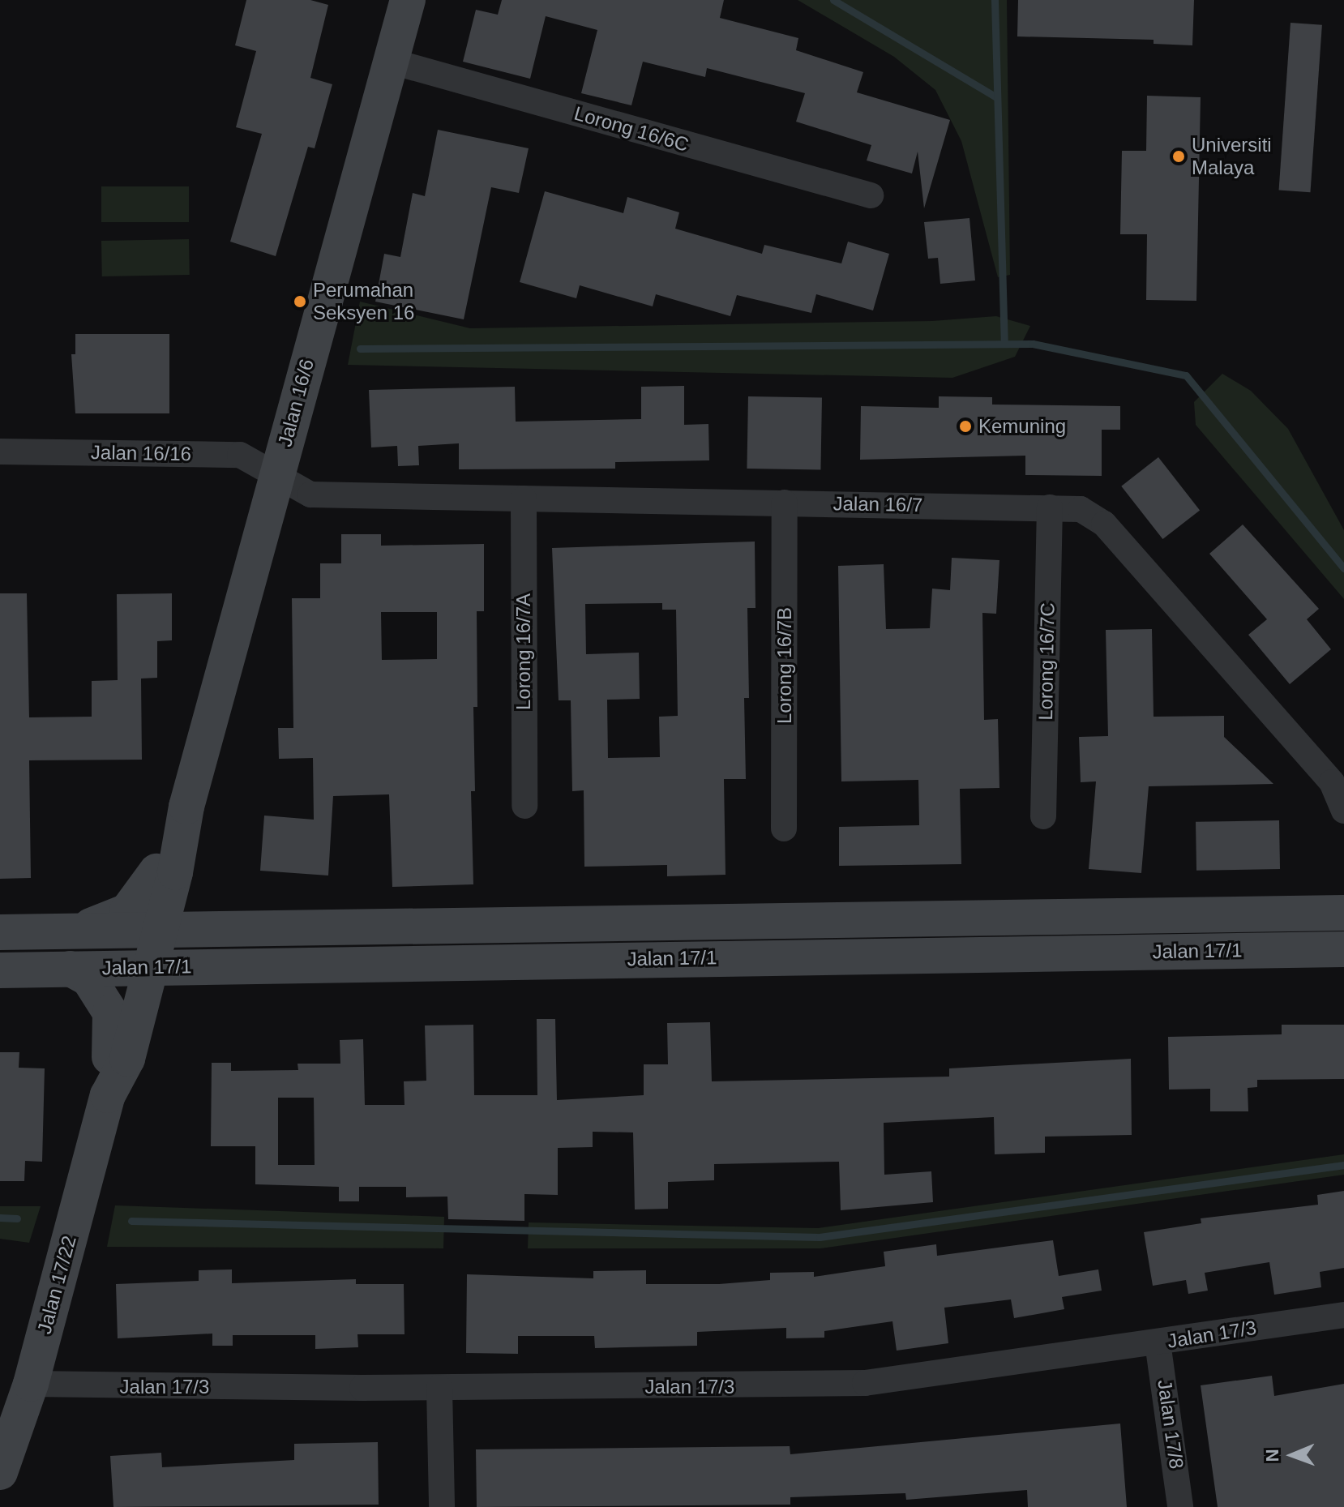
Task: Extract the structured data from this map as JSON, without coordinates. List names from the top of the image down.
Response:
{
  "streets": {
    "street": [
      "Lorong 16/6C",
      "Jalan 16/6",
      "Jalan 16/16",
      "Jalan 16/7",
      "Lorong 16/7A",
      "Lorong 16/7C",
      "Lorong 16/7B",
      "Jalan 17/1",
      "Jalan 17/22",
      "Jalan 17/3",
      "Jalan 17/8"
    ]
  },
  "crossings": [
    ["Lorong 16/6C", "Jalan 16/6"],
    ["Jalan 16/6", "Jalan 16/16"],
    ["Jalan 16/6", "Jalan 16/7"],
    ["Jalan 16/6", "Jalan 17/1"],
    ["Jalan 16/6", "Jalan 17/22"],
    ["Jalan 16/16", "Jalan 16/7"],
    ["Jalan 16/7", "Lorong 16/7A"],
    ["Jalan 16/7", "Lorong 16/7C"],
    ["Jalan 16/7", "Lorong 16/7B"],
    ["Jalan 17/1", "Jalan 17/22"],
    ["Jalan 17/22", "Jalan 17/3"],
    ["Jalan 17/3", "Jalan 17/8"]
  ],
  "places": ["Universiti Malaya", "Perumahan Seksyen 16", "Kemuning"],
  "north": "left"
}
